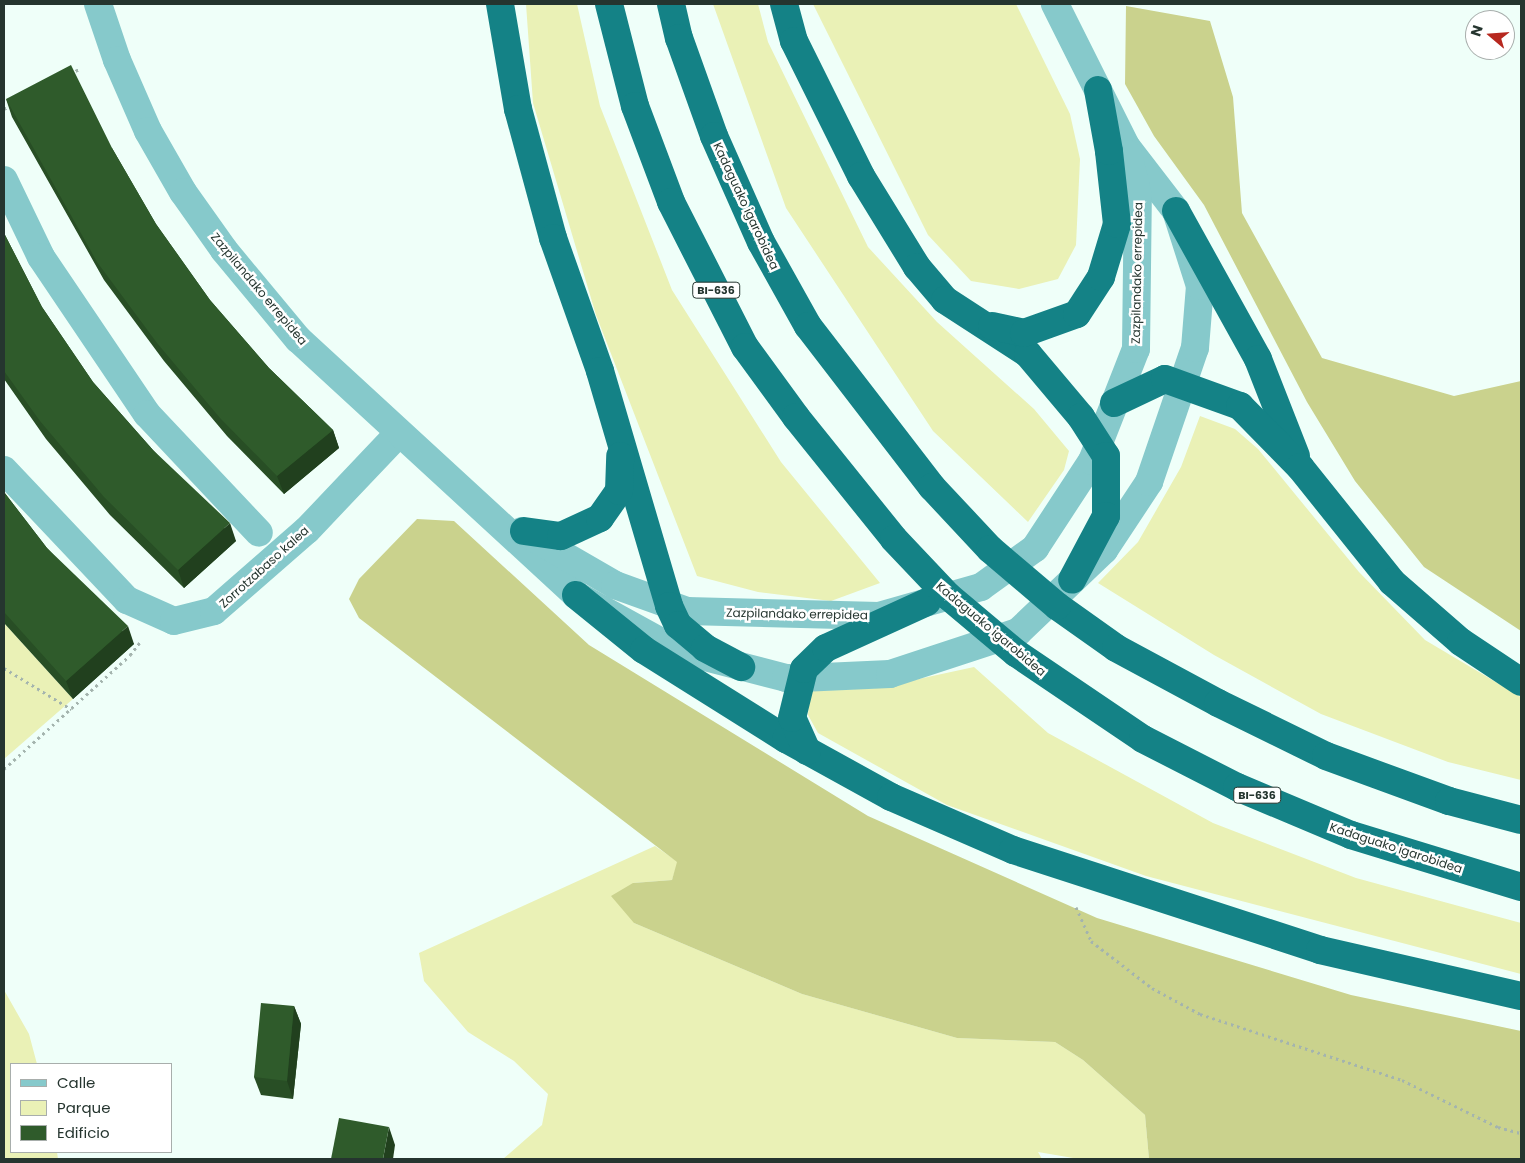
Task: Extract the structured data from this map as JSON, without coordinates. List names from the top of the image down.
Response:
{
  "streets": {
    "highway": ["Kadaguako igarobidea", "BI-636"],
    "street": ["Zazpilandako errepidea", "Zorrotzabaso kalea"]
  },
  "crossings": [
    ["Zazpilandako errepidea", "Zorrotzabaso kalea"]
  ],
  "legend": ["Calle", "Parque", "Edificio"],
  "north": "left"
}
